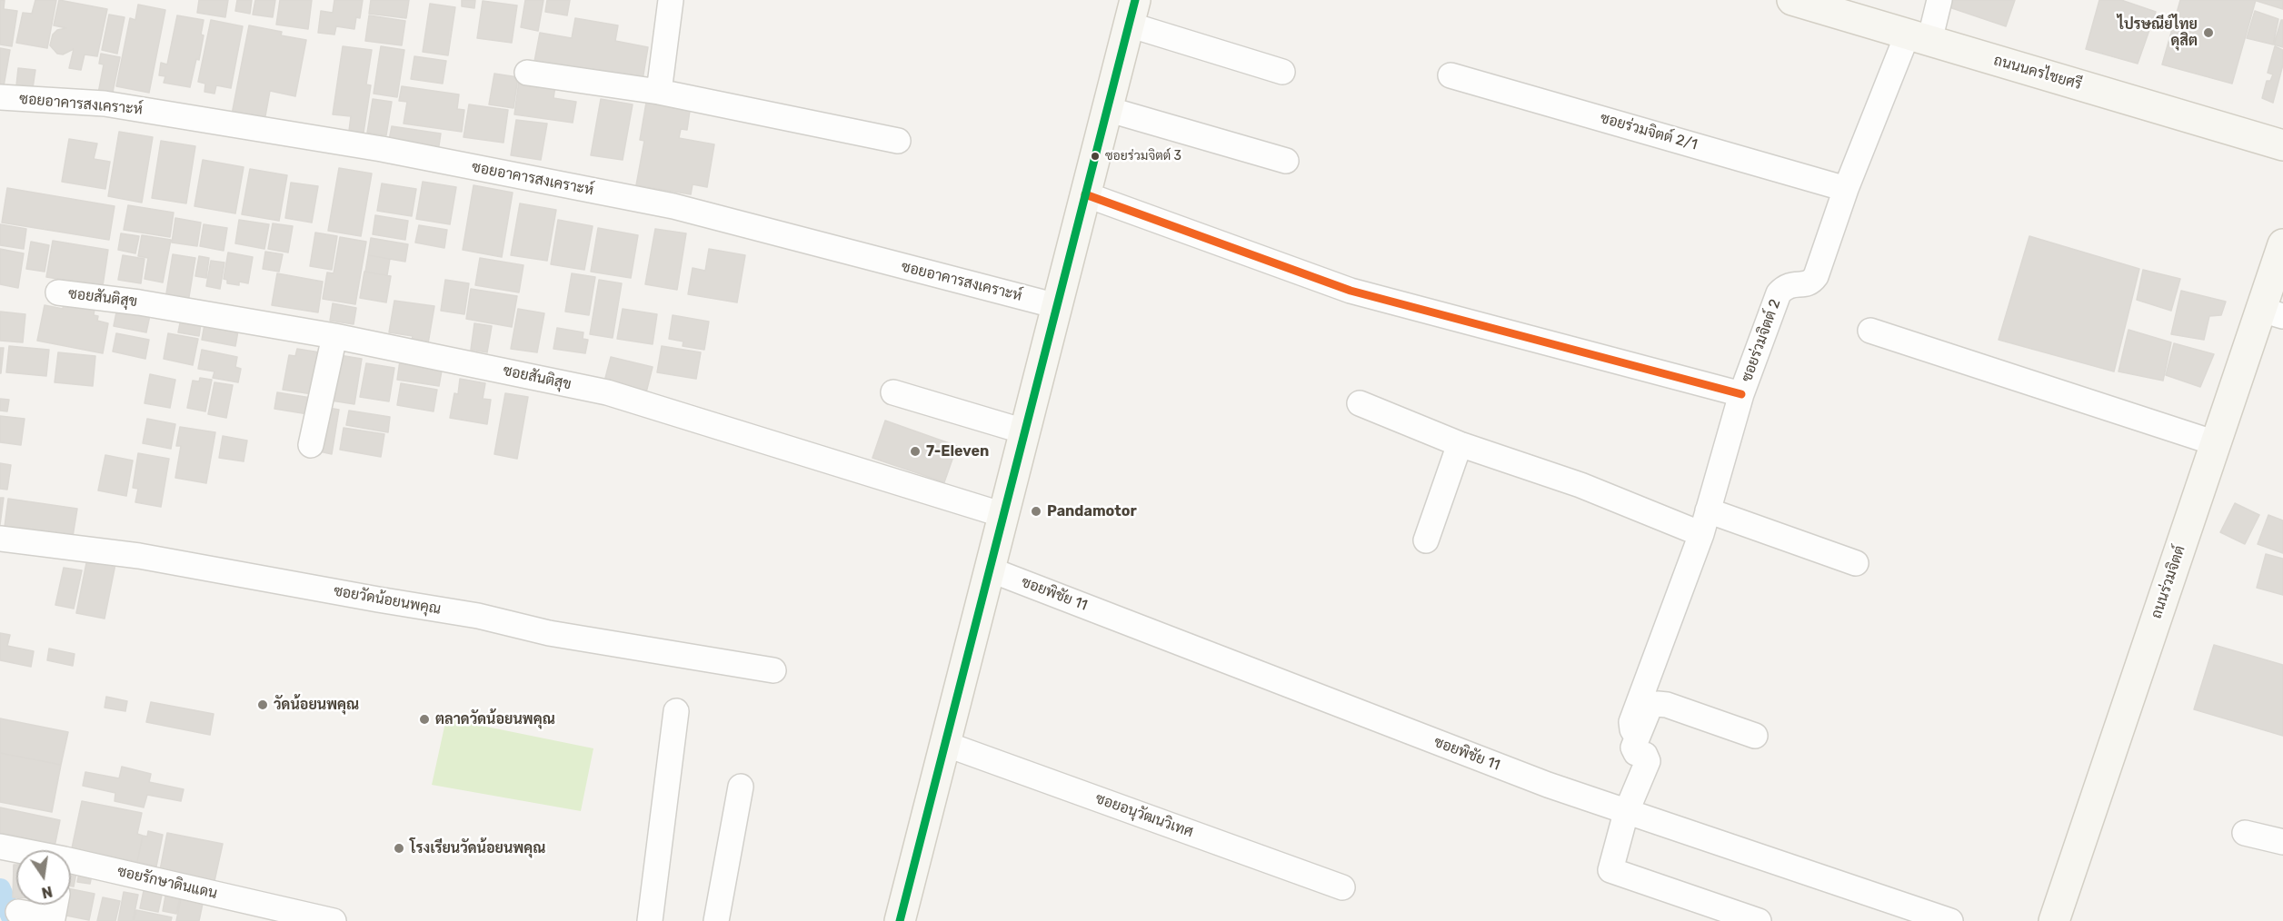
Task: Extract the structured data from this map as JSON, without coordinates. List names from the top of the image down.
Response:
{
  "streets": {
    "street": [
      "ถนนนครไชยศรี",
      "ซอยอาคารสงเคราะห์",
      "ซอยร่วมจิตต์ 2/1",
      "ซอยสันติสุข",
      "ซอยร่วมจิตต์ 2",
      "ถนนร่วมจิตต์",
      "ซอยพิชัย 11",
      "ซอยวัดน้อยนพคุณ",
      "ซอยอนุวัฒนวิเทศ",
      "ซอยรักษาดินแดน"
    ]
  },
  "crossings": [
    ["ถนนนครไชยศรี", "ซอยร่วมจิตต์ 2"],
    ["ซอยร่วมจิตต์ 2/1", "ซอยร่วมจิตต์ 2"],
    ["ซอยร่วมจิตต์ 2", "ซอยพิชัย 11"]
  ],
  "places": [
    "ไปรษณีย์ไทย ดุสิต",
    "ซอยร่วมจิตต์ 3",
    "7-Eleven",
    "Pandamotor",
    "วัดน้อยนพคุณ",
    "ตลาดวัดน้อยนพคุณ",
    "โรงเรียนวัดน้อยนพคุณ"
  ],
  "north": "bottom"
}
